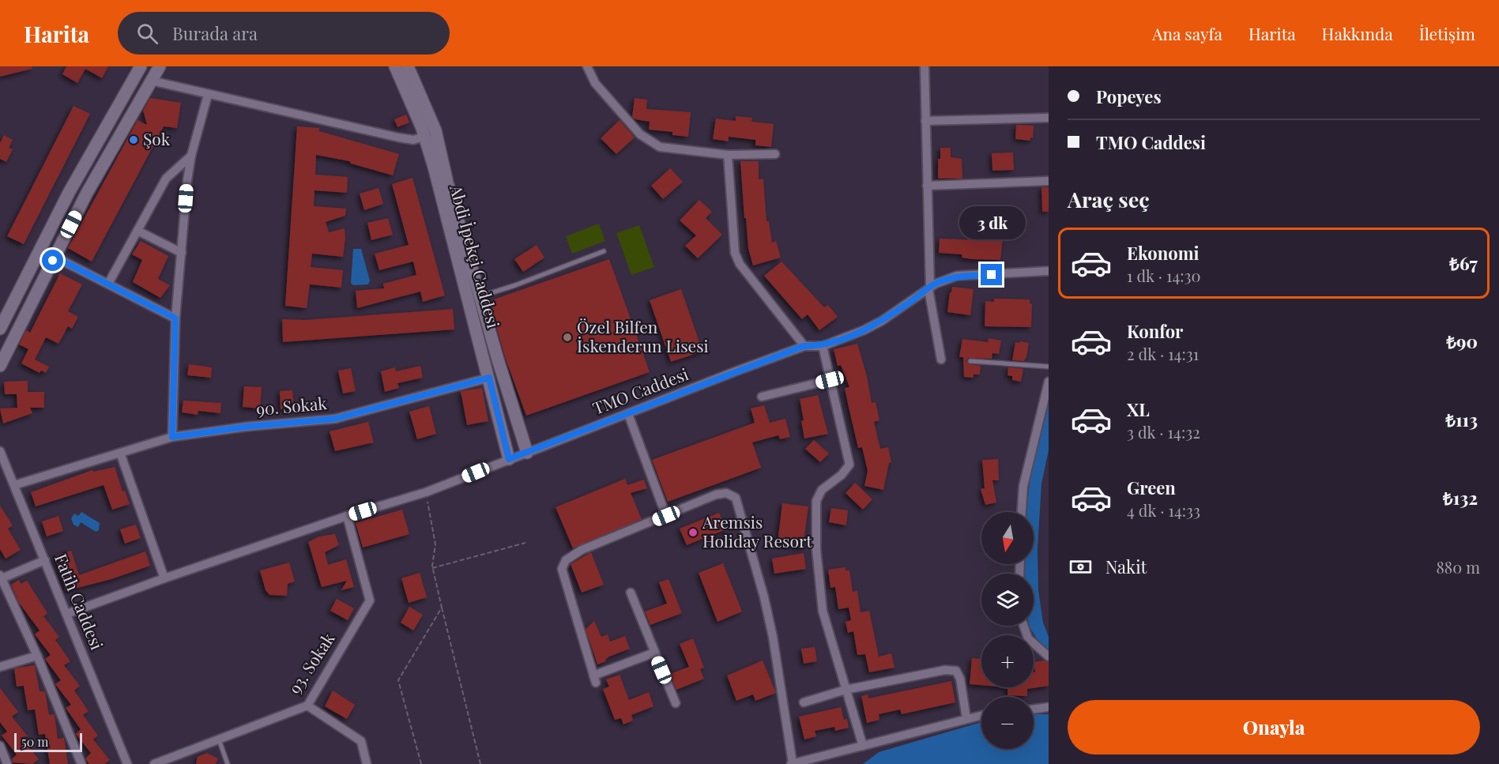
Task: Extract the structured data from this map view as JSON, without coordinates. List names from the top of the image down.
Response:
{
  "streets": {
    "street": [
      "Abdi İpekçi Caddesi",
      "TMO Caddesi",
      "90. Sokak",
      "Fatih Caddesi",
      "93. Sokak"
    ]
  },
  "crossings": [
    ["Abdi İpekçi Caddesi", "TMO Caddesi"],
    ["Abdi İpekçi Caddesi", "90. Sokak"],
    ["90. Sokak", "Fatih Caddesi"]
  ],
  "places": ["Şok", "Özel Bilfen İskenderun Lisesi", "Aremsis Holiday Resort"],
  "scale_bar": "50 m",
  "north": "bottom",
  "page": {
    "header": "Harita",
    "search": "Burada ara",
    "nav": [
      "Ana sayfa",
      "Harita",
      "Hakkında",
      "İletişim"
    ],
    "banner": ["Popeyes", "TMO Caddesi"],
    "heading": "Araç seç",
    "bubble": "3 dk",
    "list": [
      {
        "name": "Ekonomi",
        "note": "1 dk · 14:30",
        "value": "₺67"
      },
      {
        "name": "Konfor",
        "note": "2 dk · 14:31",
        "value": "₺90"
      },
      {
        "name": "XL",
        "note": "3 dk · 14:32",
        "value": "₺113"
      },
      {
        "name": "Green",
        "note": "4 dk · 14:33",
        "value": "₺132"
      }
    ],
    "map_buttons": ["+", "−"],
    "pay": ["Nakit", "880 m"],
    "buttons": "Onayla",
    "scale": "50 m"
  }
}
